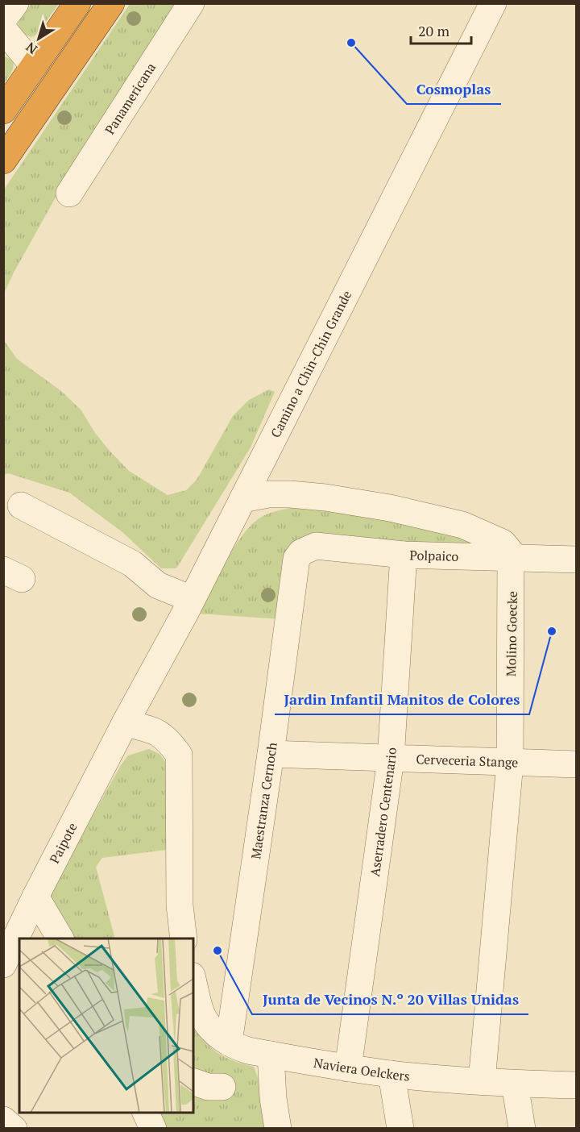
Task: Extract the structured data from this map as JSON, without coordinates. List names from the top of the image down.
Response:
{
  "streets": {
    "street": [
      "Panamericana",
      "Camino a Chin-Chin Grande",
      "Polpaico",
      "Molino Goecke",
      "Cerveceria Stange",
      "Maestranza Cernoch",
      "Aserradero Centenario",
      "Paipote",
      "Naviera Oelckers"
    ]
  },
  "crossings": [
    ["Camino a Chin-Chin Grande", "Paipote"],
    ["Polpaico", "Molino Goecke"],
    ["Polpaico", "Maestranza Cernoch"],
    ["Polpaico", "Aserradero Centenario"],
    ["Molino Goecke", "Cerveceria Stange"],
    ["Molino Goecke", "Naviera Oelckers"],
    ["Cerveceria Stange", "Maestranza Cernoch"],
    ["Cerveceria Stange", "Aserradero Centenario"],
    ["Maestranza Cernoch", "Naviera Oelckers"],
    ["Aserradero Centenario", "Naviera Oelckers"]
  ],
  "places": ["Cosmoplas", "Jardin Infantil Manitos de Colores", "Junta de Vecinos N.º 20 Villas Unidas"],
  "scale_bar": "20 m",
  "north": "bottom left"
}
